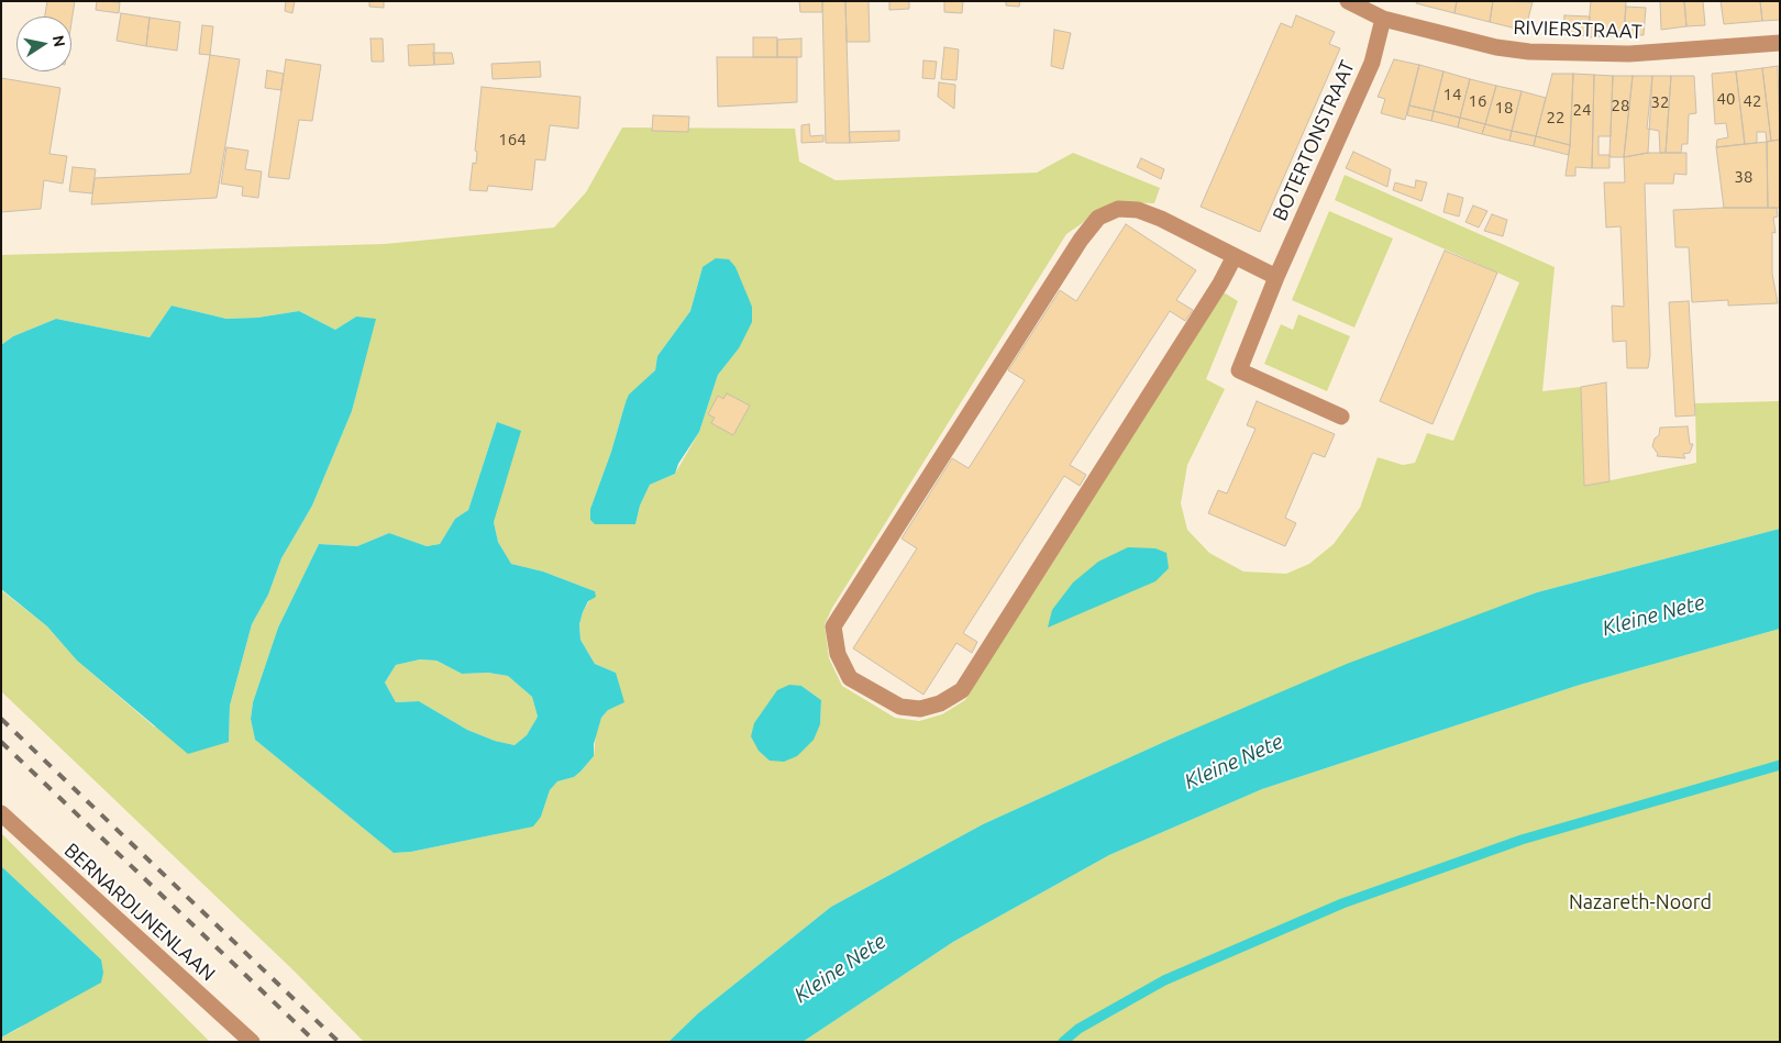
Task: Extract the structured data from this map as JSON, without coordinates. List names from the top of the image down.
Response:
{
  "streets": {
    "street": ["RIVIERSTRAAT", "BOTERTONSTRAAT", "BERNARDIJNENLAAN"]
  },
  "crossings": [
    ["RIVIERSTRAAT", "BOTERTONSTRAAT"]
  ],
  "water": ["Kleine Nete"],
  "parks": ["Nazareth-Noord"],
  "house_numbers": [
    "14",
    "40",
    "16",
    "42",
    "32",
    "28",
    "18",
    "24",
    "22",
    "164",
    "38"
  ],
  "north": "right"
}
